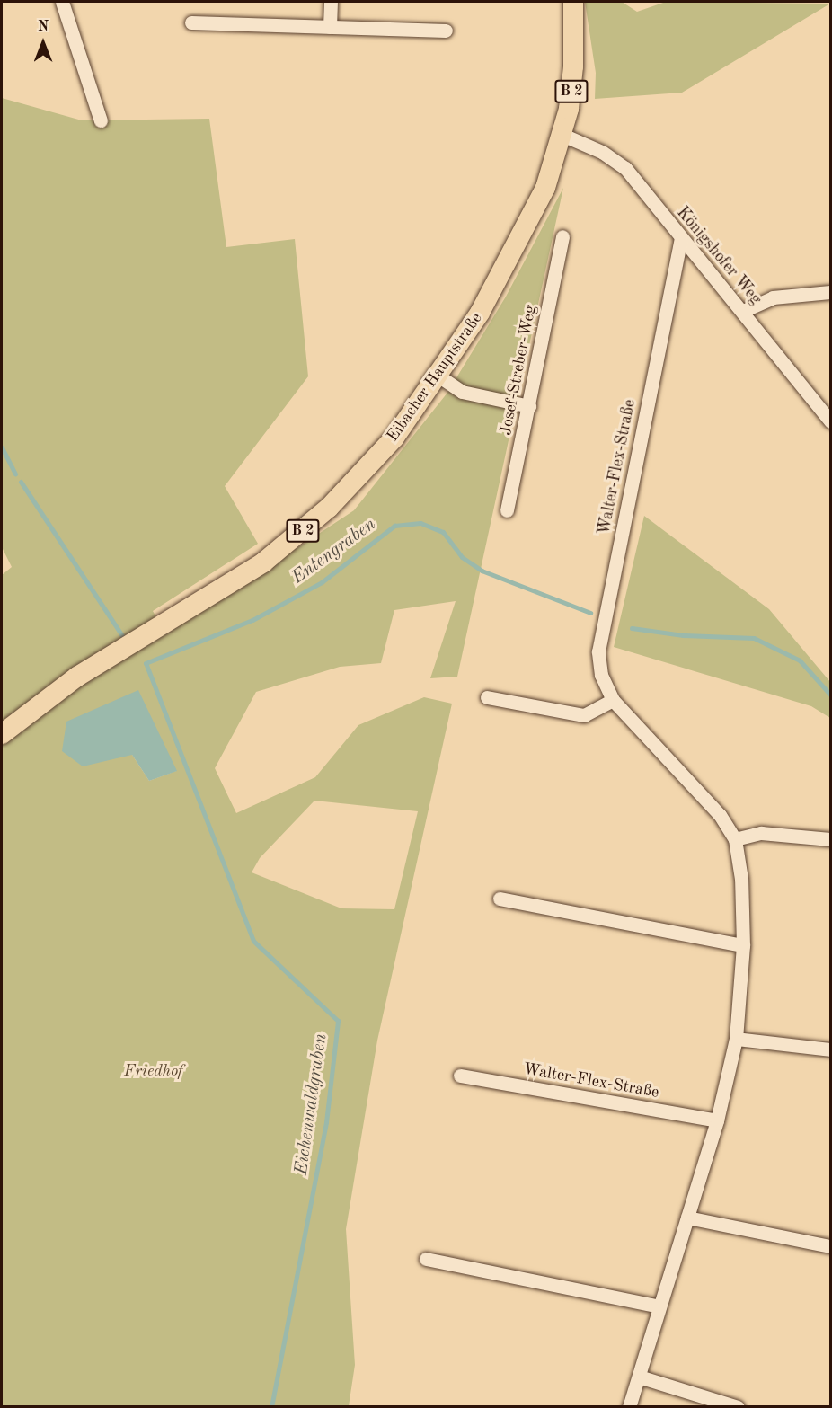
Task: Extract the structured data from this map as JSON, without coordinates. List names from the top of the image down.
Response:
{
  "streets": {
    "main road": ["B 2", "Eibacher Hauptstraße"],
    "street": ["Königshofer Weg", "Josef-Streber-Weg", "Walter-Flex-Straße"]
  },
  "crossings": [
    ["Königshofer Weg", "Eibacher Hauptstraße"],
    ["Königshofer Weg", "Walter-Flex-Straße"]
  ],
  "water": ["Entengraben", "Eichenwaldgraben"],
  "parks": ["Friedhof"],
  "north": "top"
}
